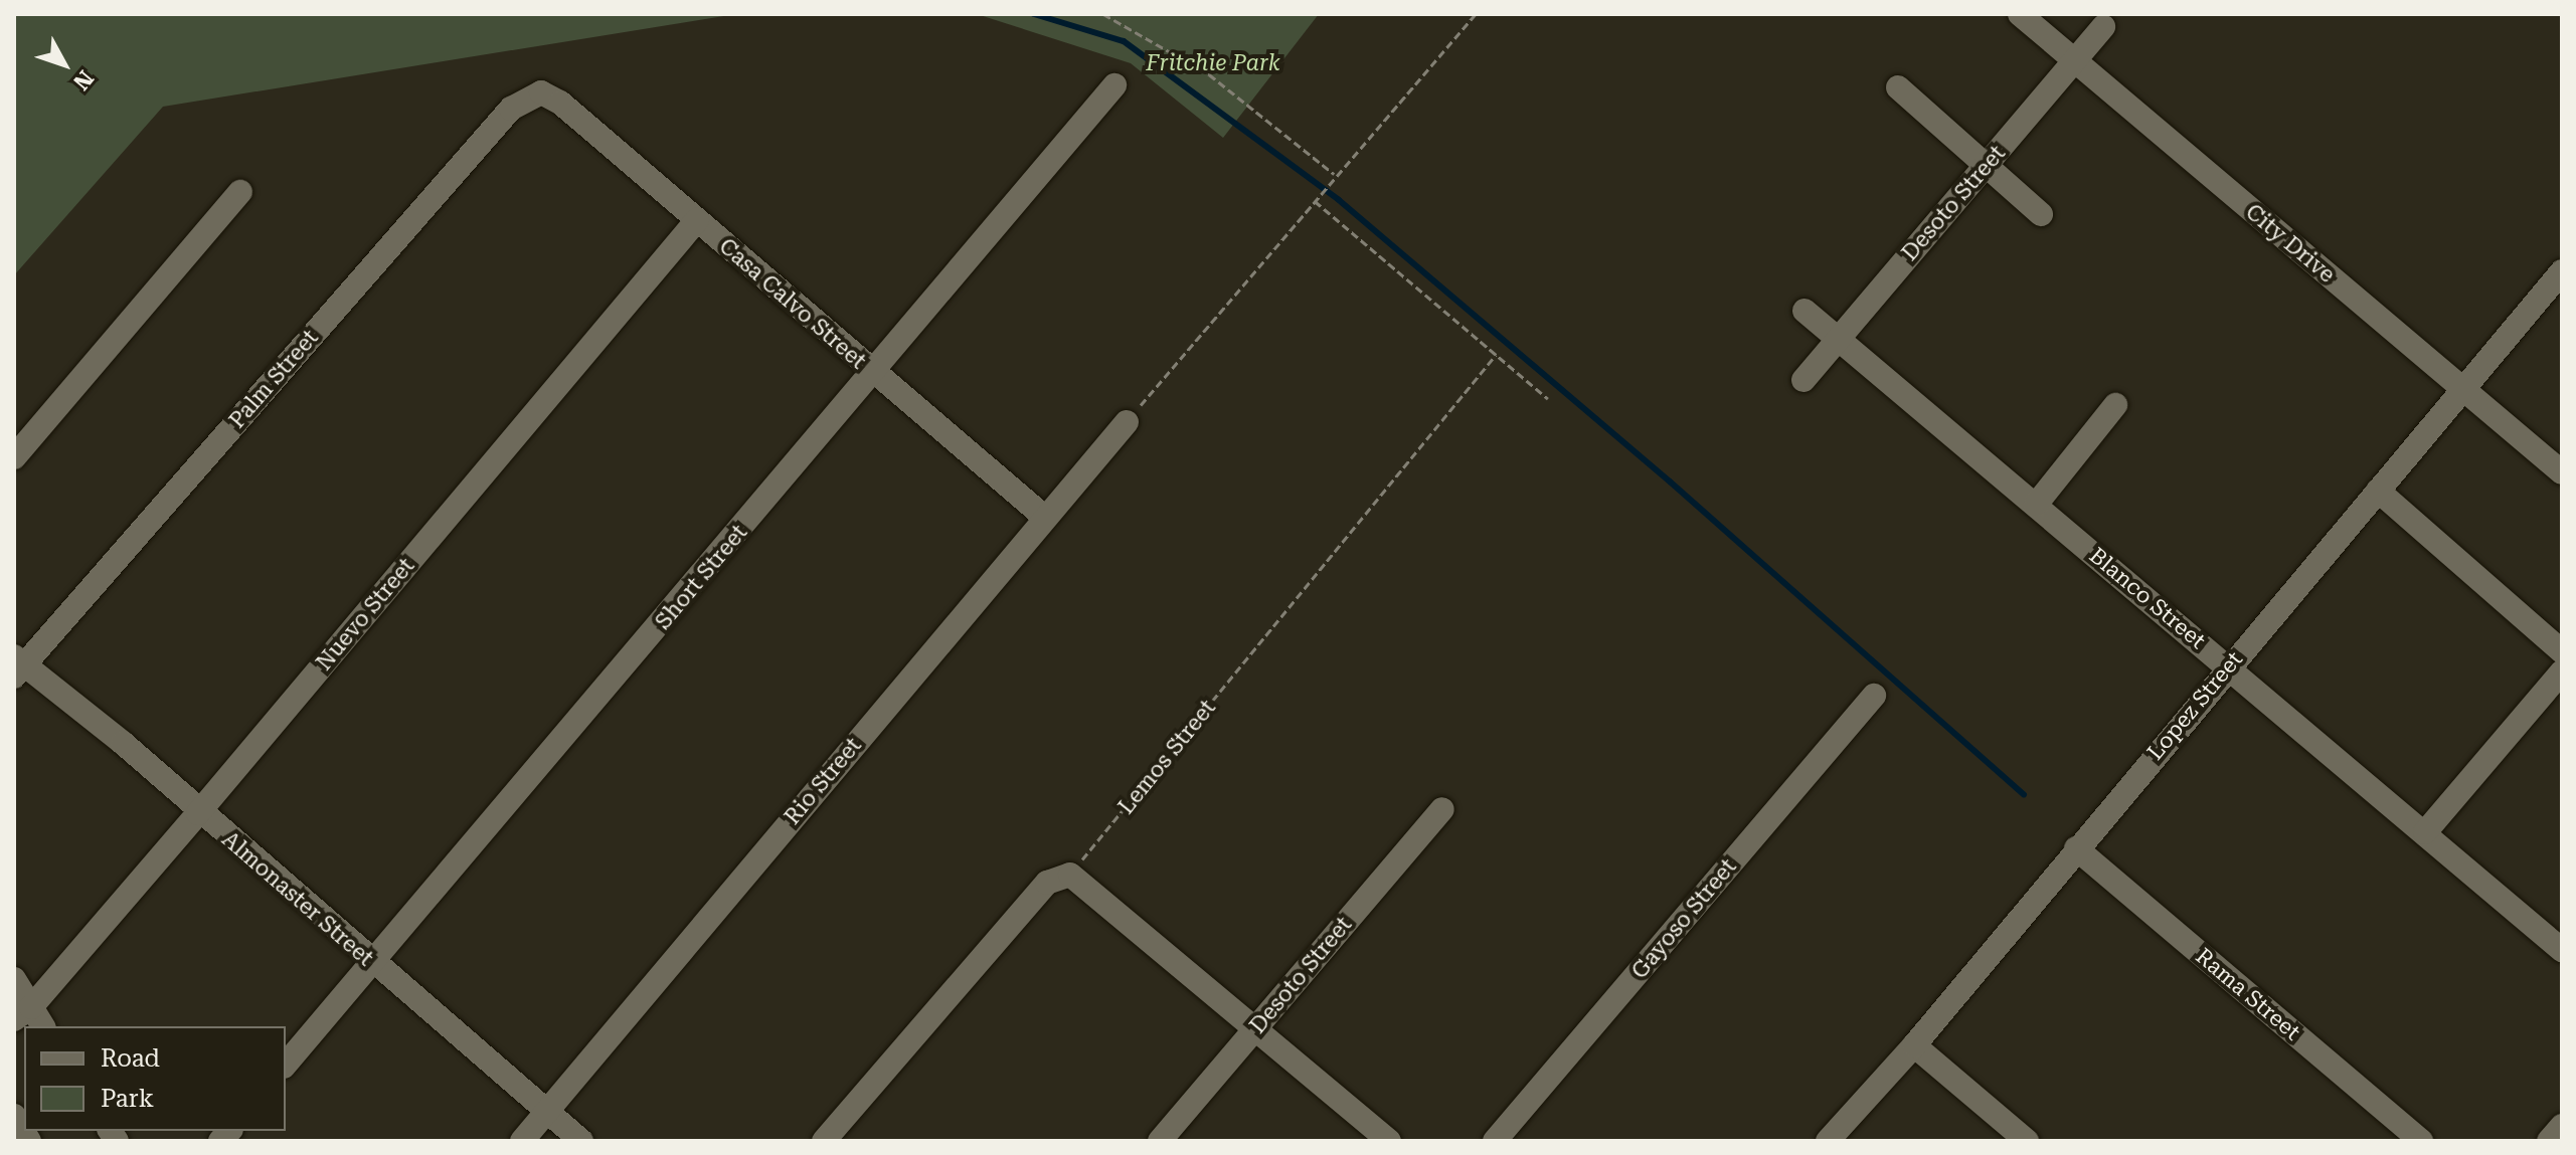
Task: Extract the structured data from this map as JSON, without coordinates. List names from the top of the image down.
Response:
{
  "streets": {
    "street": [
      "Desoto Street",
      "City Drive",
      "Casa Calvo Street",
      "Palm Street",
      "Short Street",
      "Blanco Street",
      "Nuevo Street",
      "Lopez Street",
      "Rio Street",
      "Almonaster Street",
      "Gayoso Street",
      "Rama Street"
    ],
    "path": ["Lemos Street"]
  },
  "crossings": [
    ["Desoto Street", "City Drive"],
    ["Desoto Street", "Blanco Street"],
    ["City Drive", "Lopez Street"],
    ["Casa Calvo Street", "Palm Street"],
    ["Casa Calvo Street", "Short Street"],
    ["Casa Calvo Street", "Nuevo Street"],
    ["Casa Calvo Street", "Rio Street"],
    ["Palm Street", "Almonaster Street"],
    ["Short Street", "Almonaster Street"],
    ["Blanco Street", "Lopez Street"],
    ["Nuevo Street", "Almonaster Street"],
    ["Lopez Street", "Rama Street"],
    ["Rio Street", "Almonaster Street"]
  ],
  "parks": ["Fritchie Park"],
  "legend": ["Road", "Park"],
  "north": "bottom right"
}
